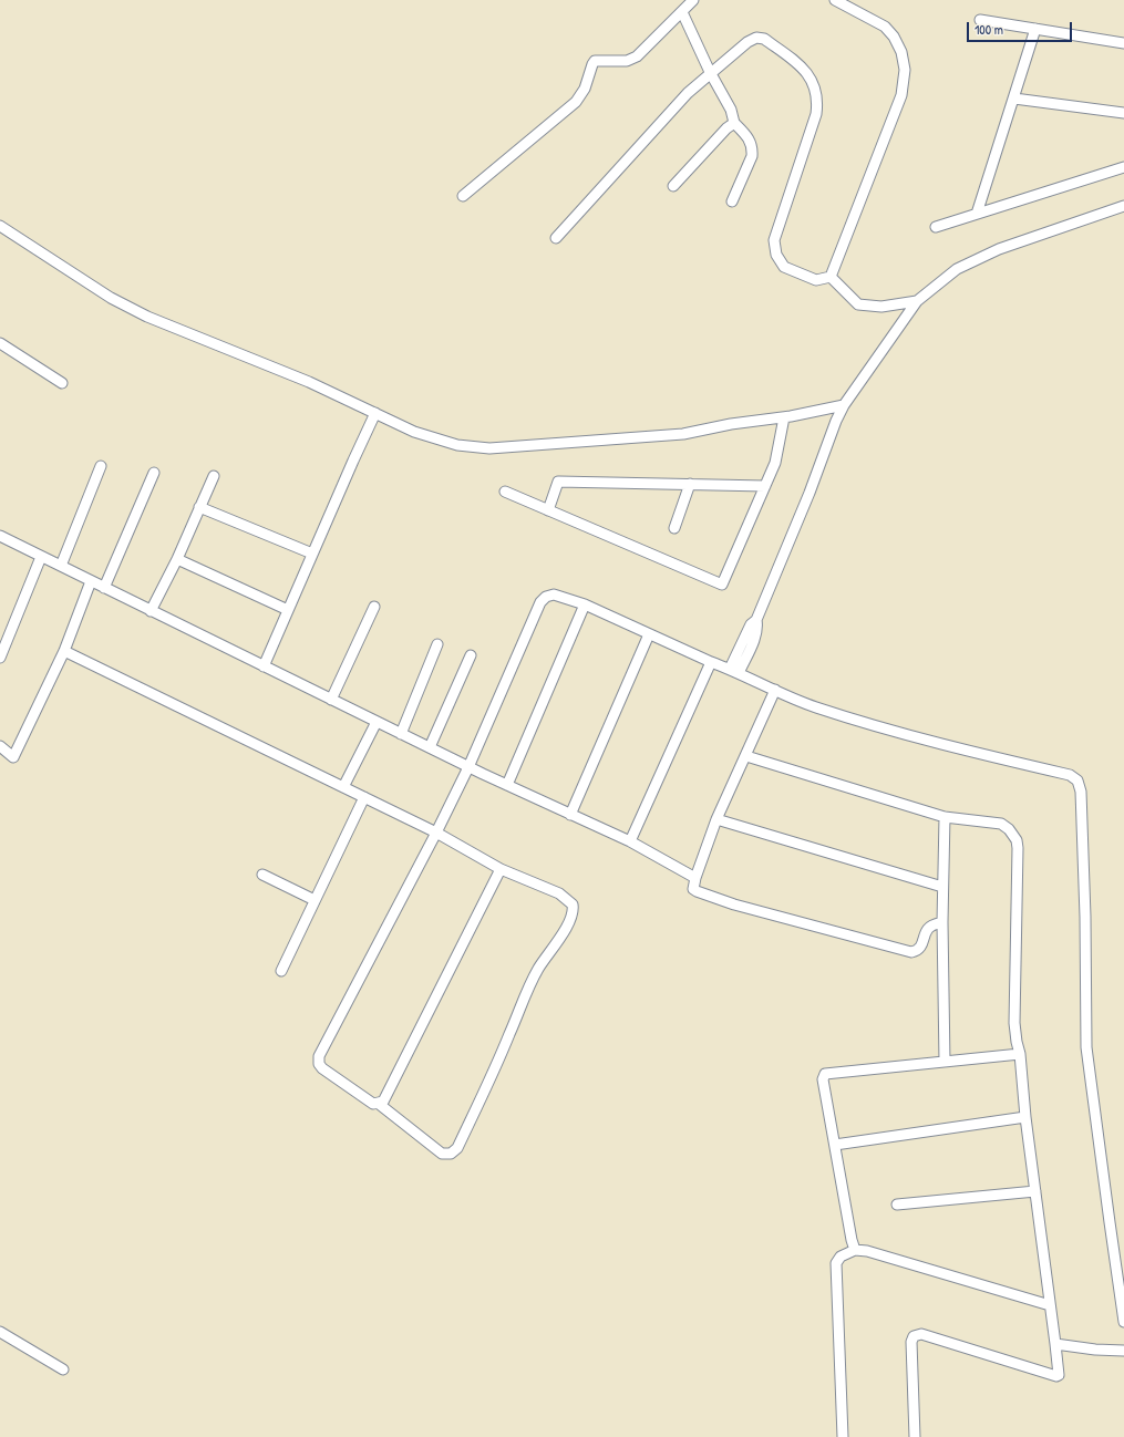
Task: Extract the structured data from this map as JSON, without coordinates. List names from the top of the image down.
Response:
{
  "scale_bar": "100 m"
}
